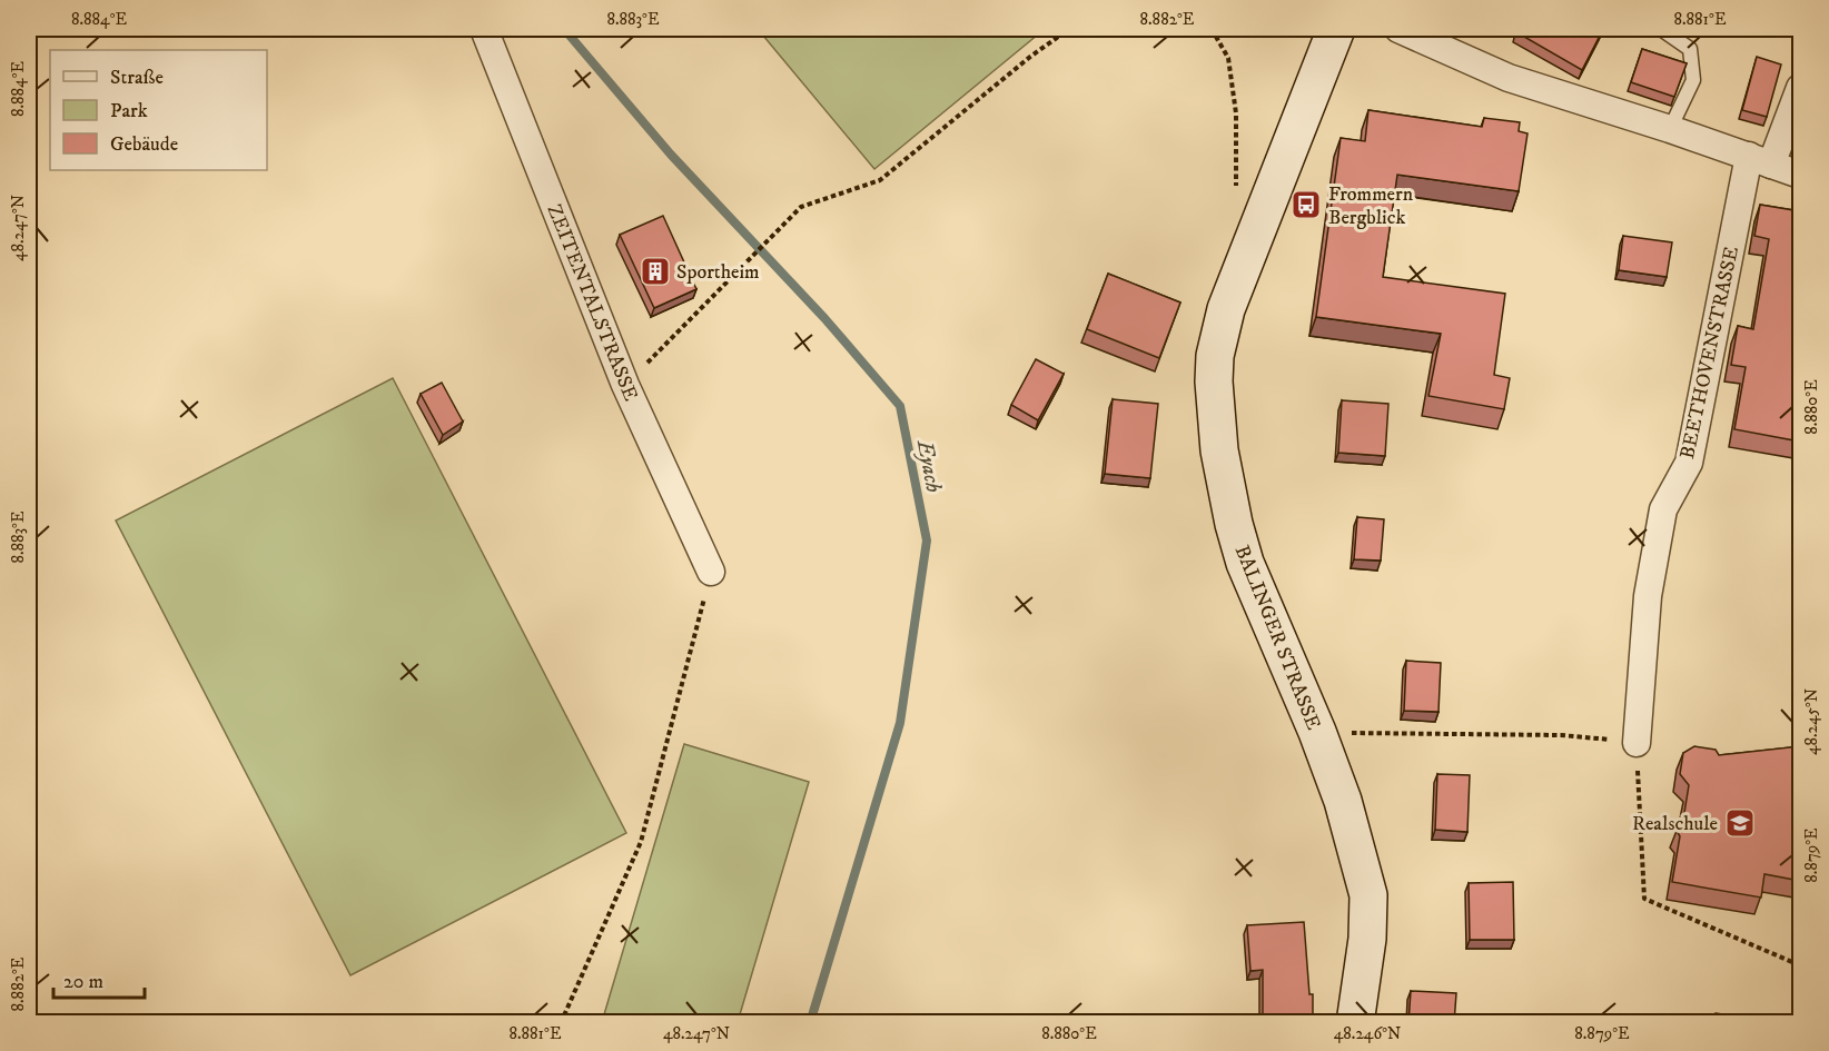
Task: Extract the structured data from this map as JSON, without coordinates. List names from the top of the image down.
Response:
{
  "streets": {
    "main road": ["BALINGER STRASSE"],
    "street": ["ZEITENTALSTRASSE", "BEETHOVENSTRASSE"]
  },
  "water": ["Eyach"],
  "places": {
    "bus stop": ["Frommern Bergblick"],
    "building": ["Sportheim"],
    "school or university": ["Realschule"]
  },
  "legend": ["Straße", "Park", "Gebäude"],
  "scale_bar": "20 m",
  "coordinates": [
    "8.884°E",
    "8.883°E",
    "8.882°E",
    "8.881°E",
    "48.247°N",
    "8.880°E",
    "48.245°N",
    "8.879°E",
    "48.246°N"
  ]
}
